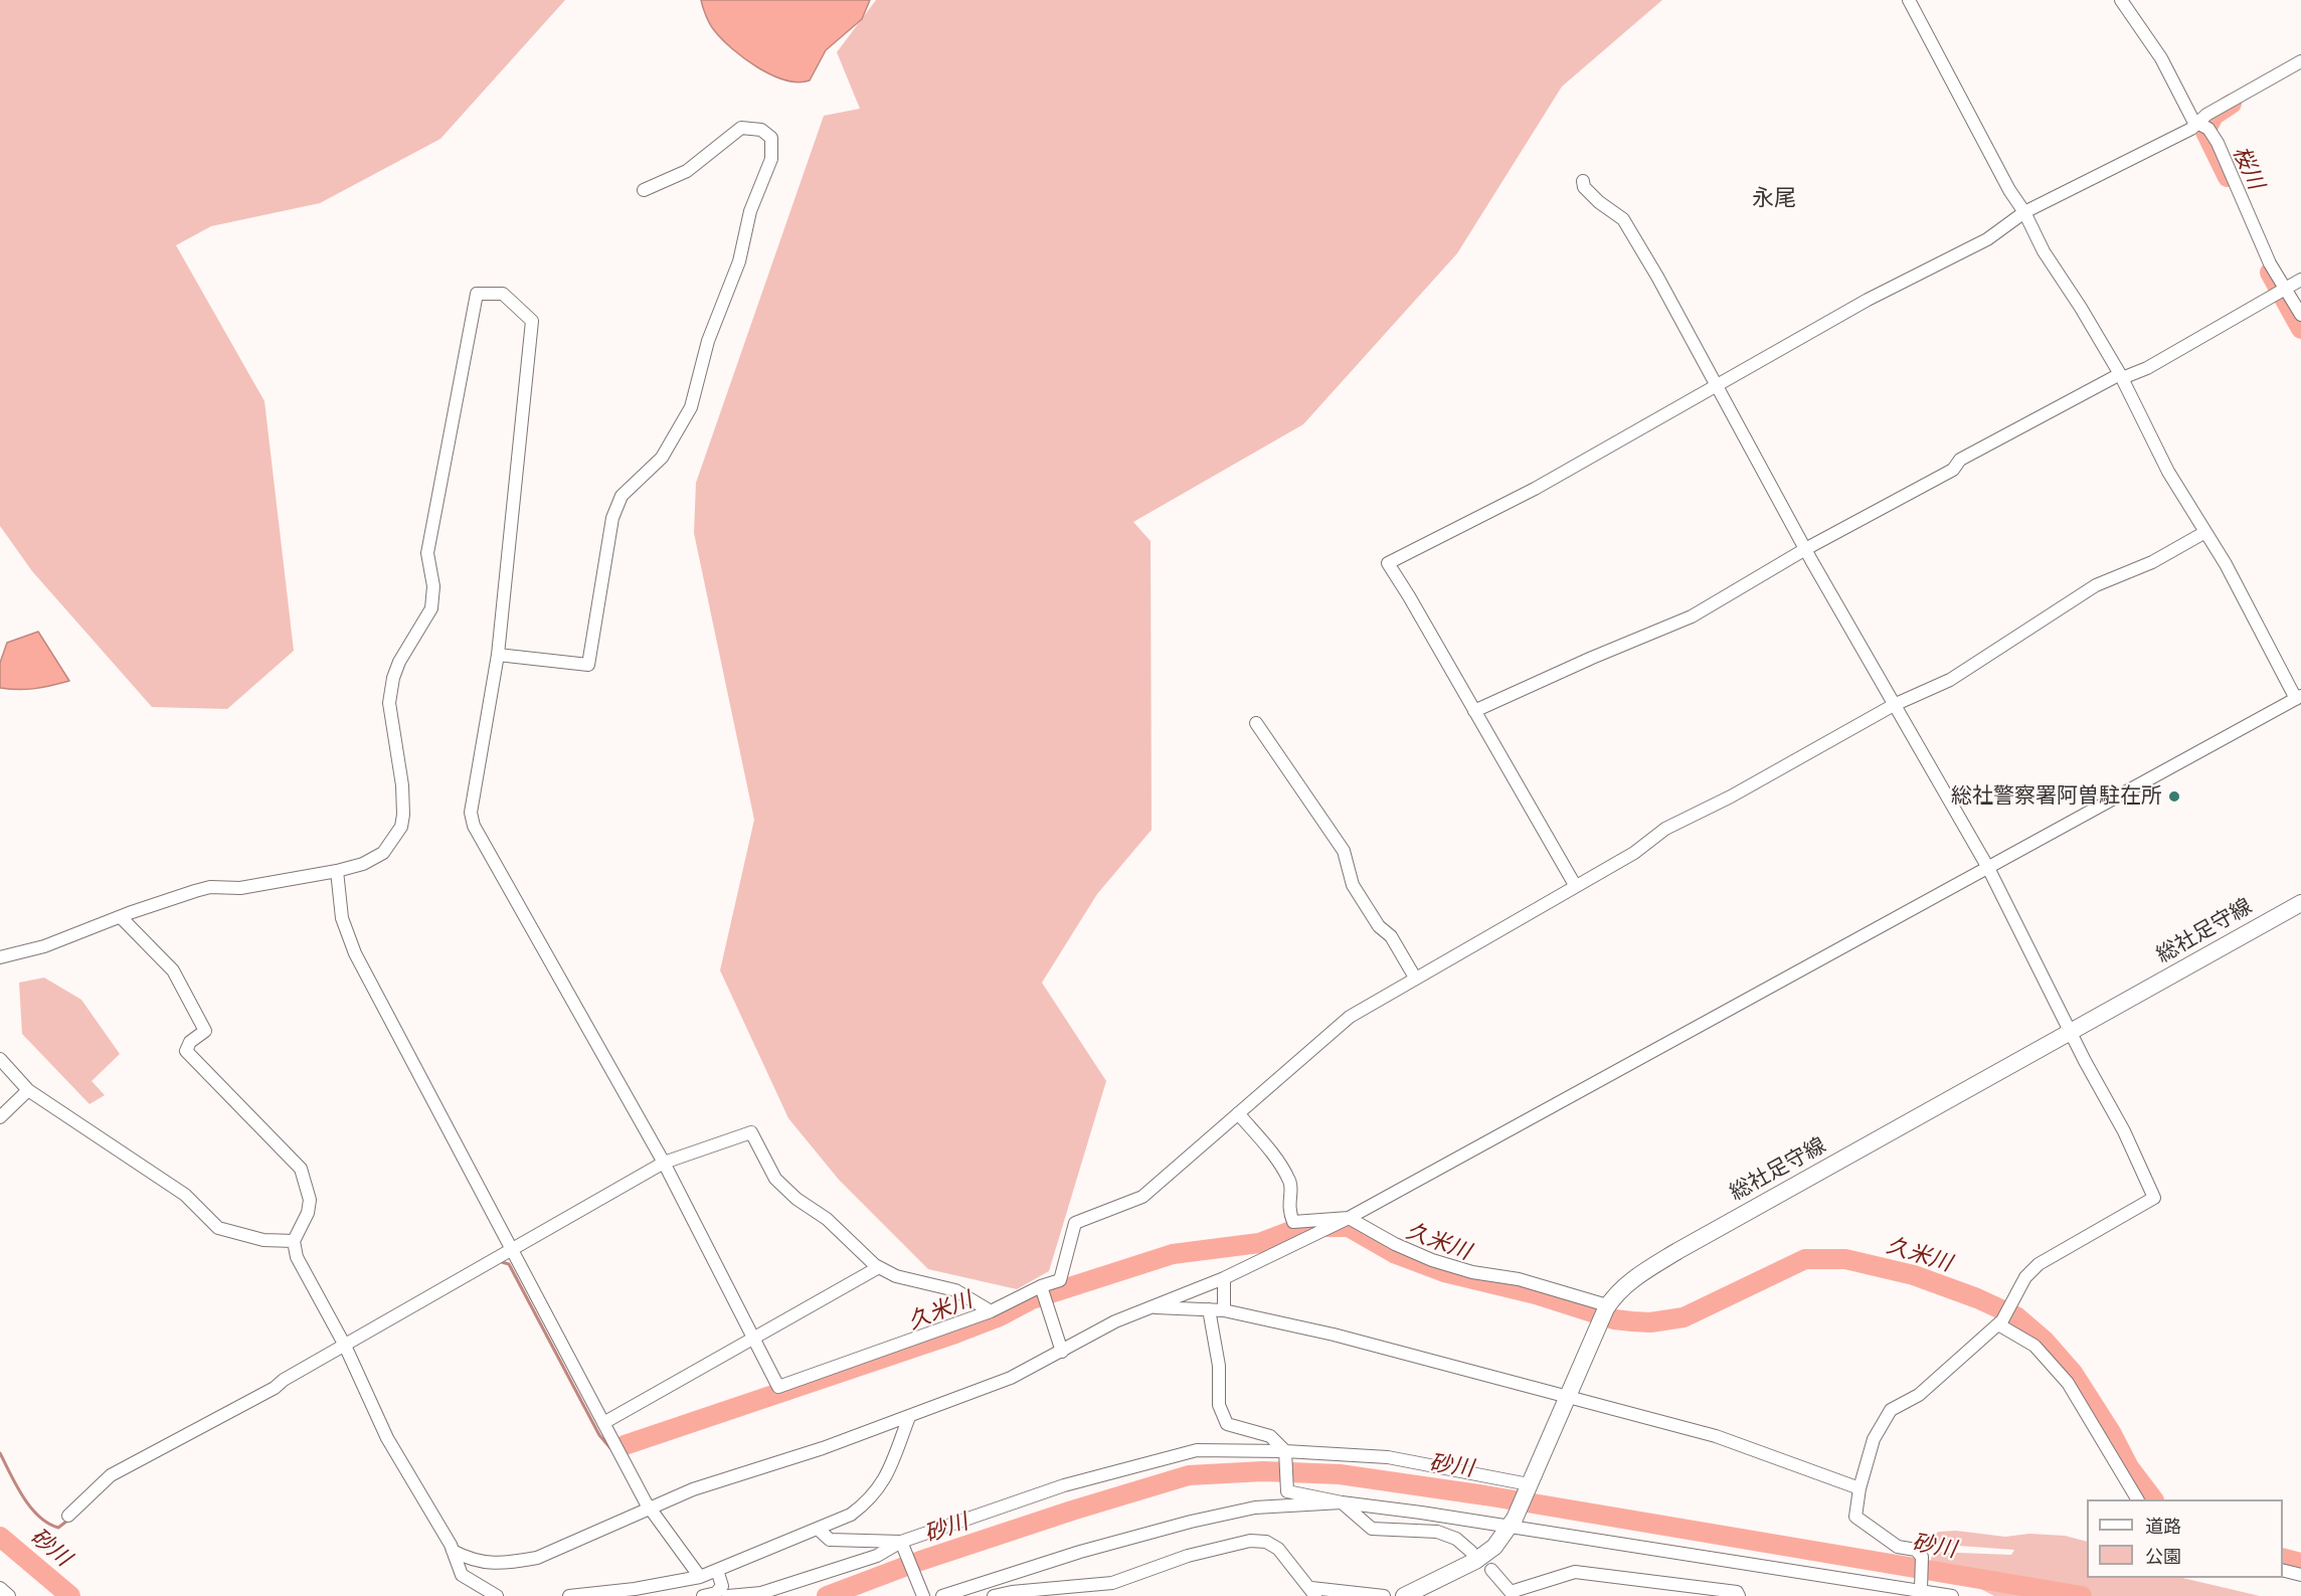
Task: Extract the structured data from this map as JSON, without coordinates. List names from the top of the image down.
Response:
{
  "streets": {
    "main road": ["総社足守線"]
  },
  "districts": ["永尾"],
  "water": ["桜川", "久米川", "砂川"],
  "places": ["総社警察署阿曽駐在所"],
  "legend": ["道路", "公園"]
}
